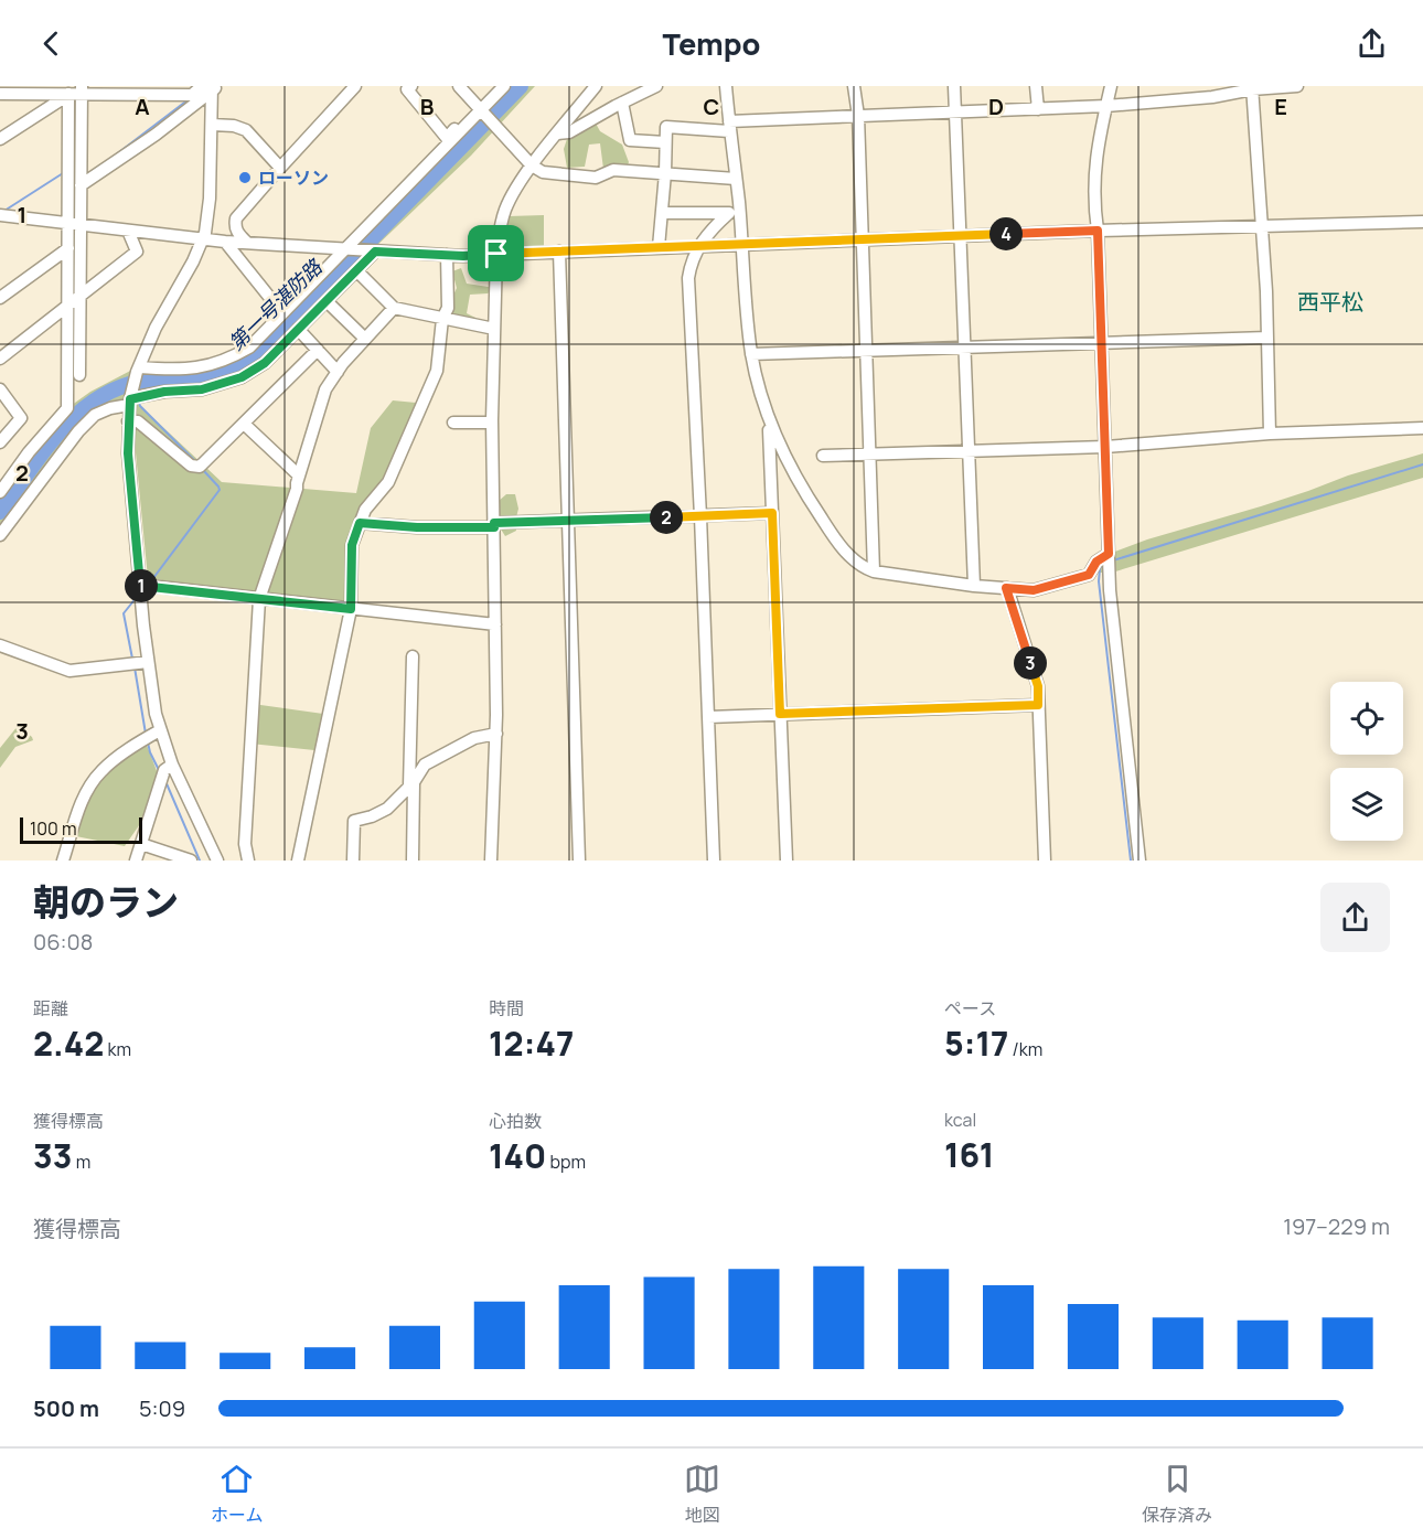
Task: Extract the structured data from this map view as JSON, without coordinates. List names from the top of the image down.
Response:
{
  "districts": ["西平松"],
  "water": ["第一号湛防路"],
  "places": ["ローソン"],
  "scale_bar": "100 m",
  "page": {
    "header": "Tempo",
    "pins": [
      "4",
      "2",
      "1",
      "3"
    ],
    "scale": "100 m",
    "heading": ["朝のラン", "06:08"],
    "stats": [
      ["距離", "2.42 km"],
      ["時間", "12:47"],
      ["ペース", "5:17 /km"],
      ["獲得標高", "33 m"],
      ["心拍数", "140 bpm"],
      ["kcal", "161"]
    ],
    "chart": ["獲得標高", "197–229 m"],
    "list": [
      {
        "name": "500 m",
        "note": "5:09"
      }
    ],
    "tabs": ["ホーム", "地図", "保存済み"]
  },
  "grid": {
    "columns": [
      "A",
      "B",
      "C",
      "D",
      "E"
    ],
    "rows": ["1", "2", "3"]
  }
}
